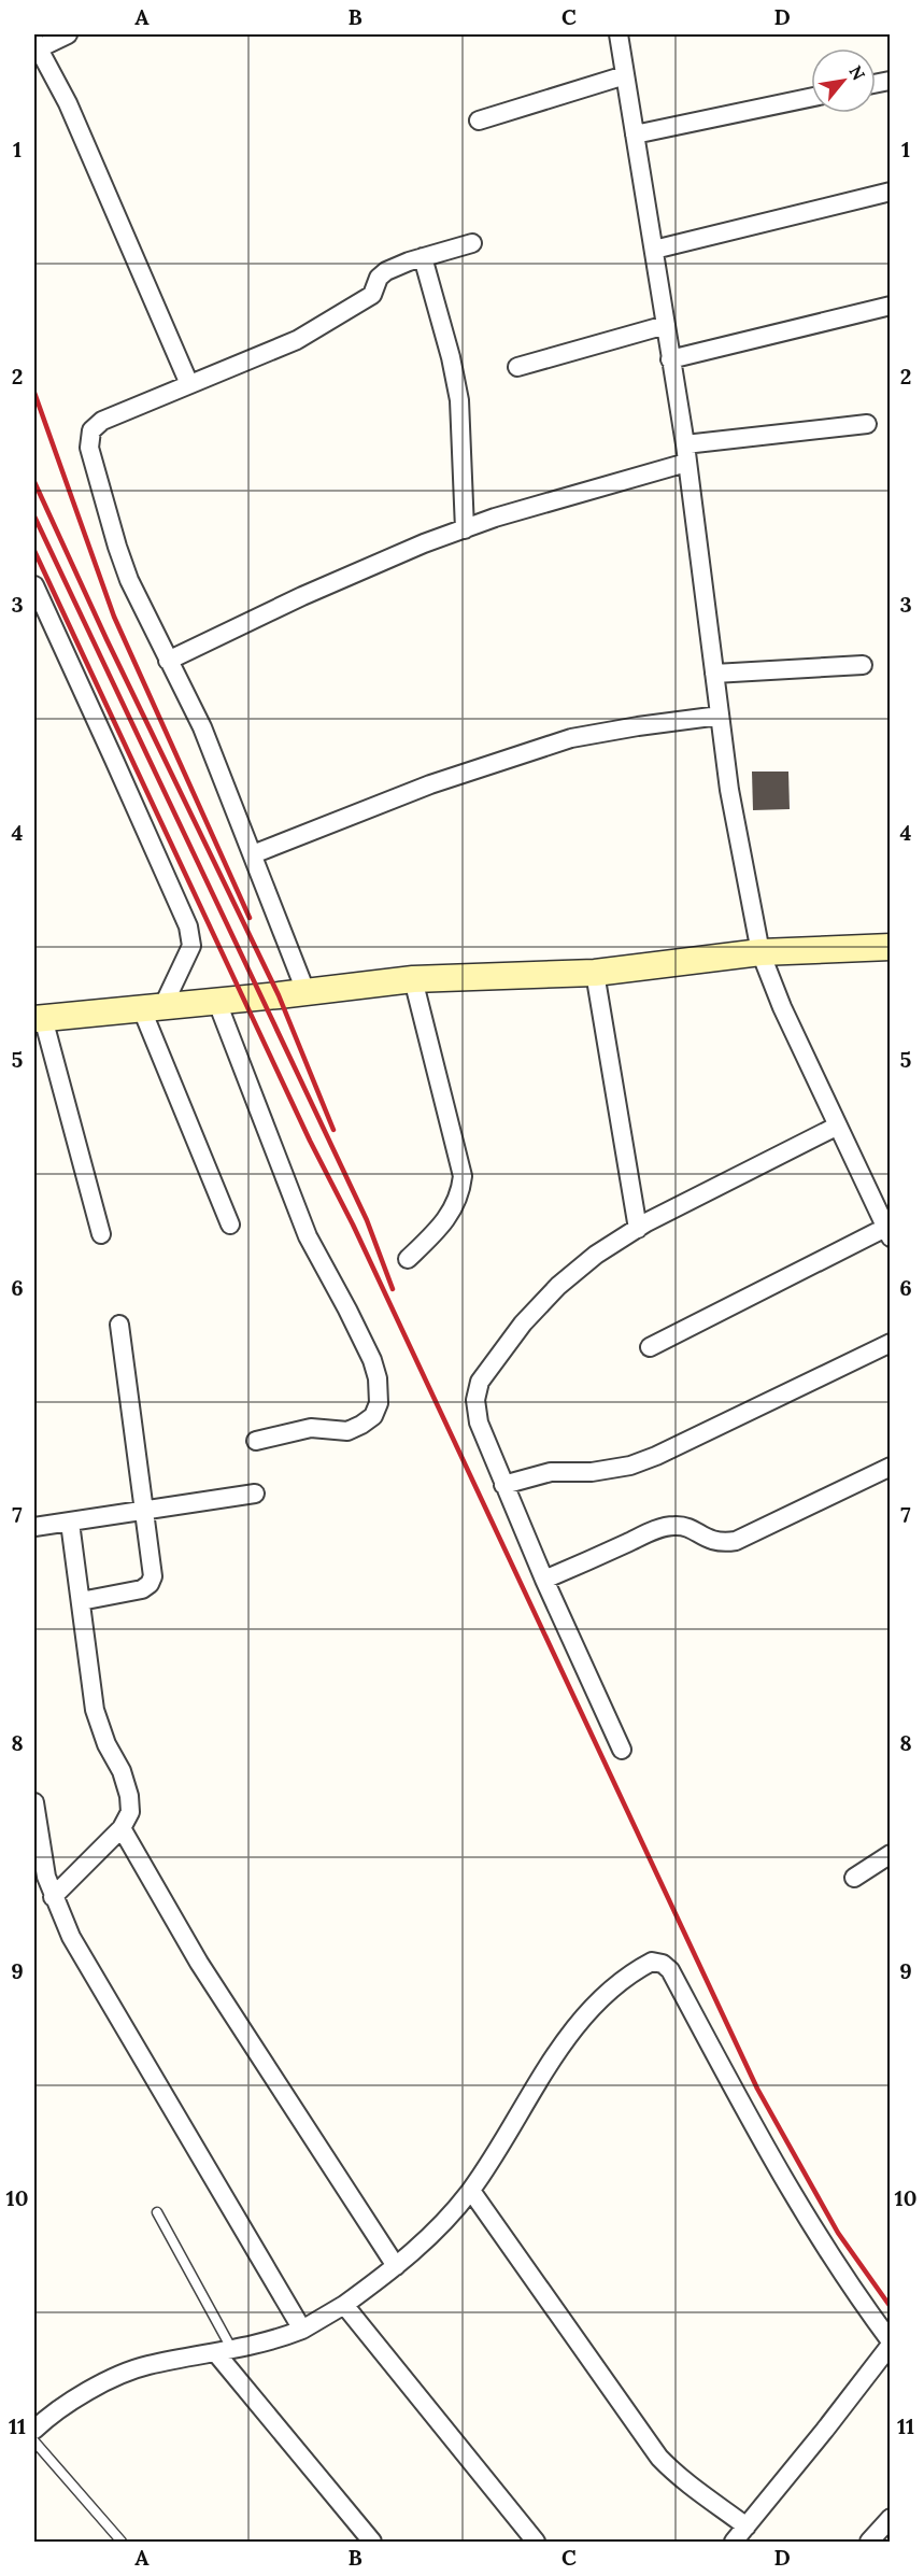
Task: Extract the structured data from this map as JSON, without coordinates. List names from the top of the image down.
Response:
{
  "north": "top right",
  "grid": {
    "columns": [
      "A",
      "B",
      "C",
      "D"
    ],
    "rows": [
      "1",
      "2",
      "3",
      "4",
      "5",
      "6",
      "7",
      "8",
      "9",
      "10",
      "11"
    ]
  }
}
